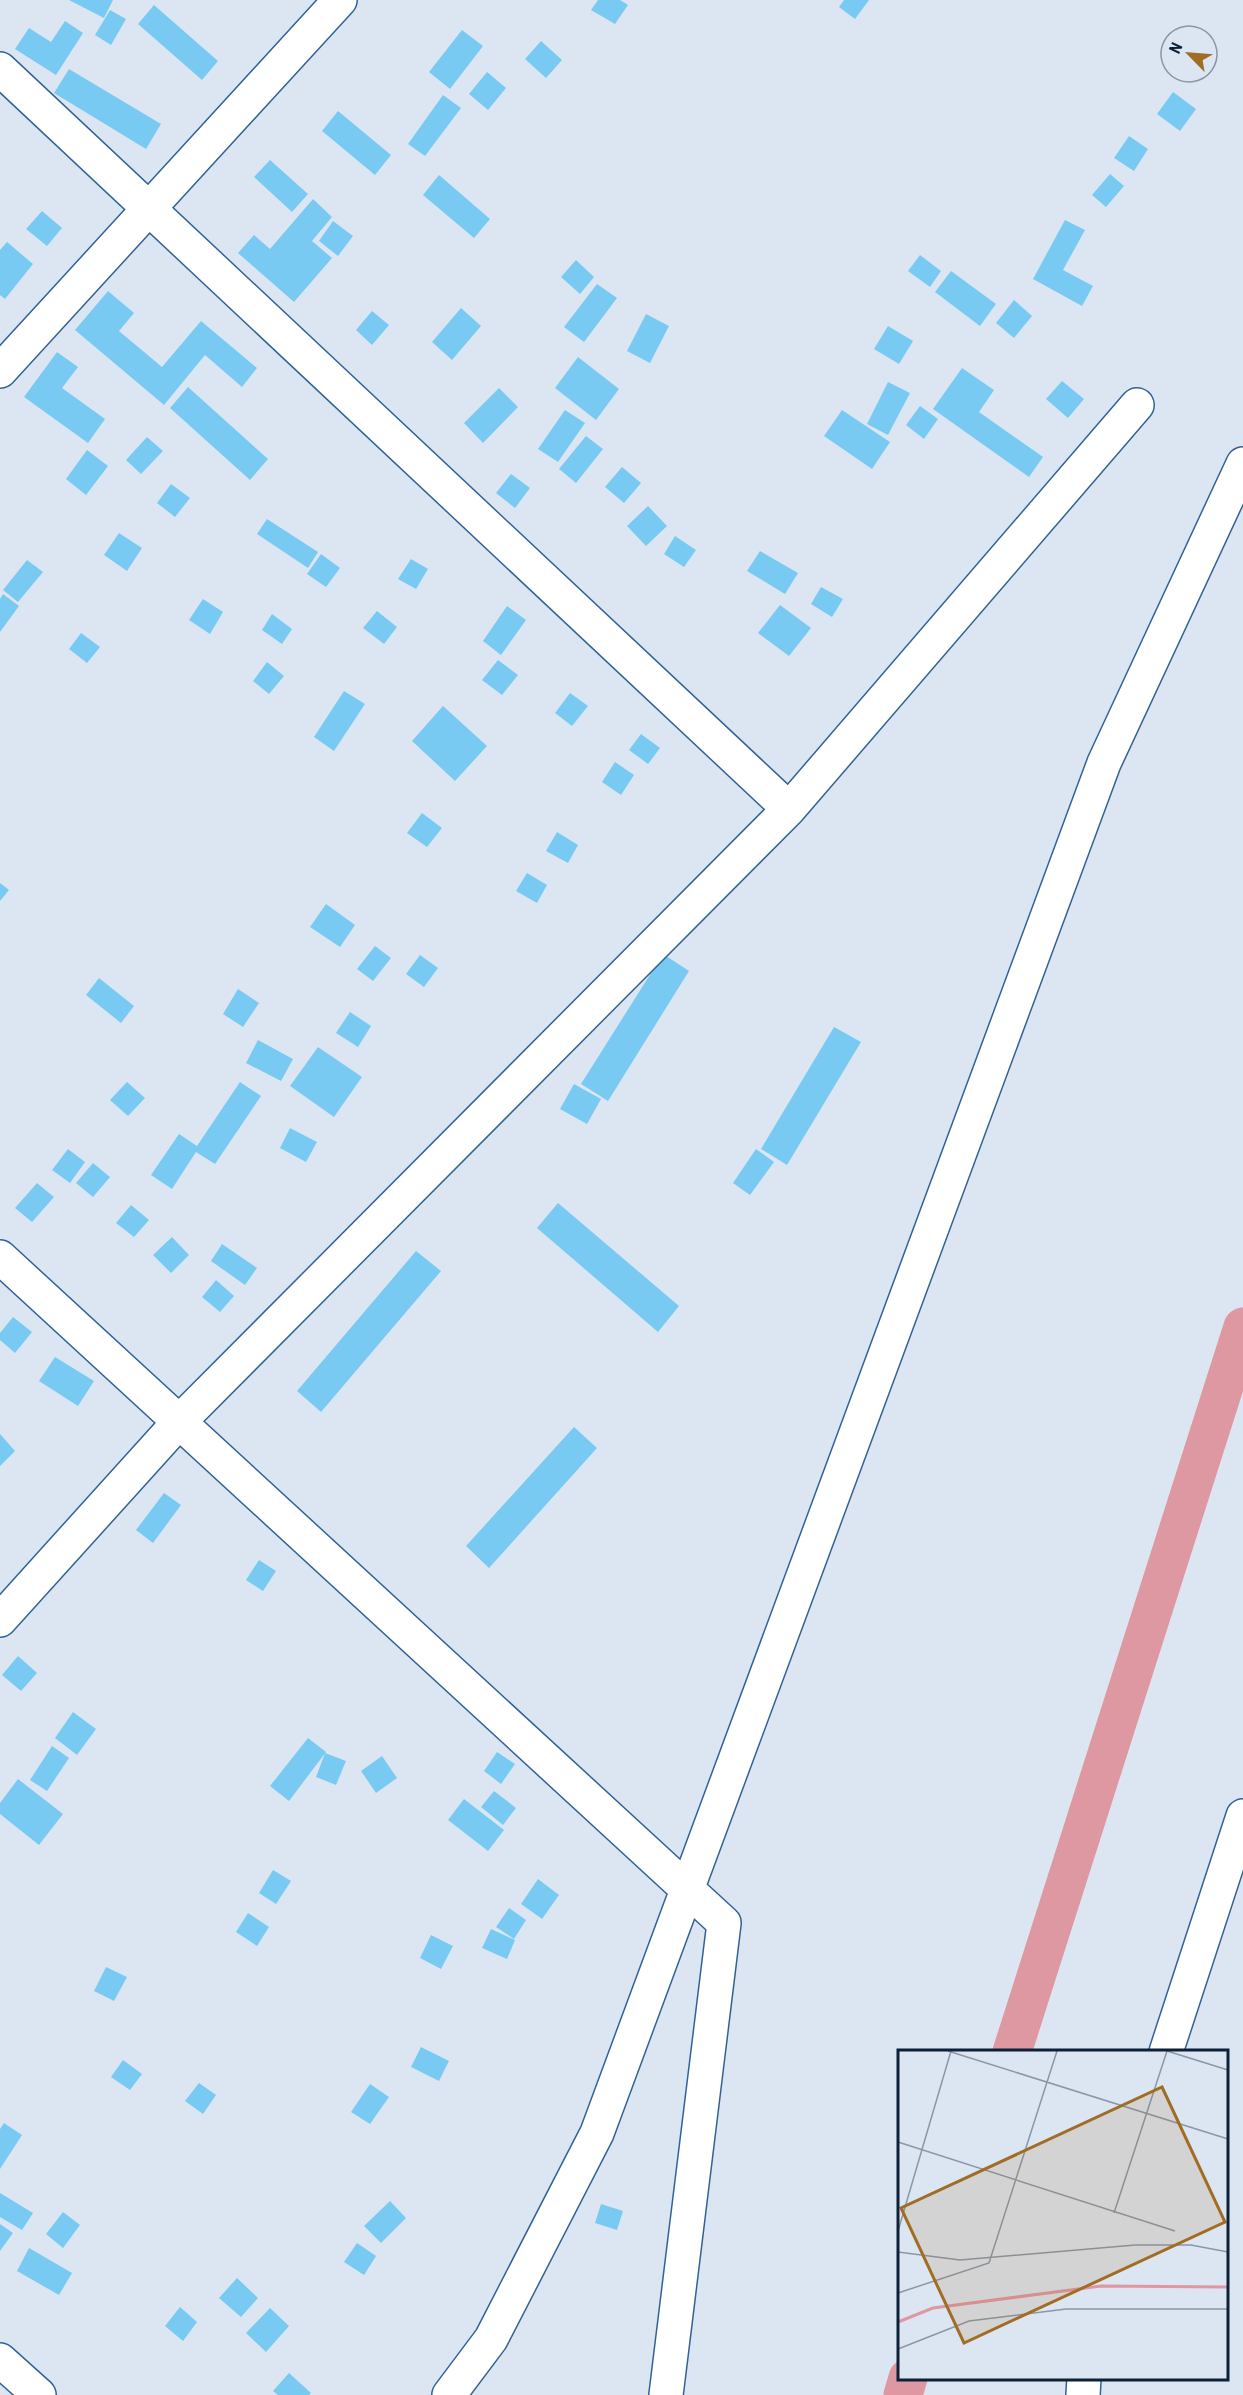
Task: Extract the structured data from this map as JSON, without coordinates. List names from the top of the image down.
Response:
{
  "north": "top left"
}
